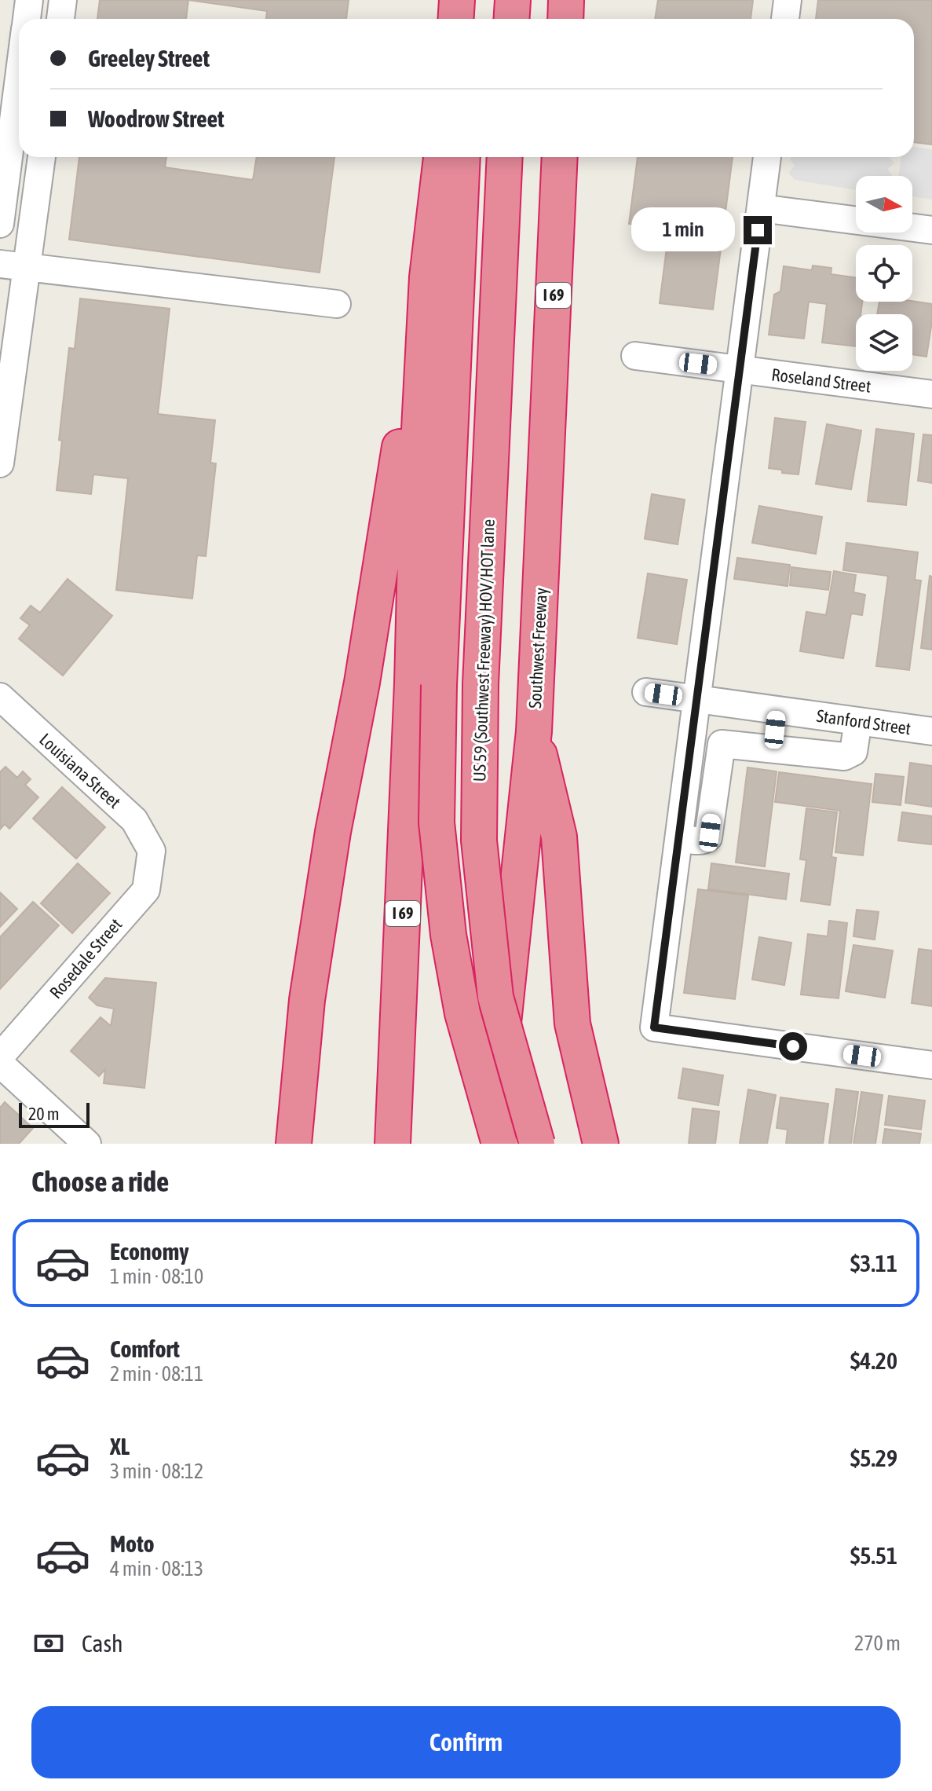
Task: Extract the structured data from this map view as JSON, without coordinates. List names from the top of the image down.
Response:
{
  "streets": {
    "highway": ["I 69", "Southwest Freeway", "US 59 (Southwest Freeway) HOV/HOT lane"],
    "street": [
      "Roseland Street",
      "Stanford Street",
      "Louisiana Street",
      "Rosedale Street"
    ]
  },
  "crossings": [
    ["Louisiana Street", "Rosedale Street"]
  ],
  "scale_bar": "20 m",
  "north": "right",
  "page": {
    "banner": ["Greeley Street", "Woodrow Street"],
    "bubble": "1 min",
    "scale": "20 m",
    "heading": "Choose a ride",
    "list": [
      {
        "name": "Economy",
        "note": "1 min · 08:10",
        "value": "$3.11"
      },
      {
        "name": "Comfort",
        "note": "2 min · 08:11",
        "value": "$4.20"
      },
      {
        "name": "XL",
        "note": "3 min · 08:12",
        "value": "$5.29"
      },
      {
        "name": "Moto",
        "note": "4 min · 08:13",
        "value": "$5.51"
      }
    ],
    "pay": ["Cash", "270 m"],
    "buttons": "Confirm"
  }
}
